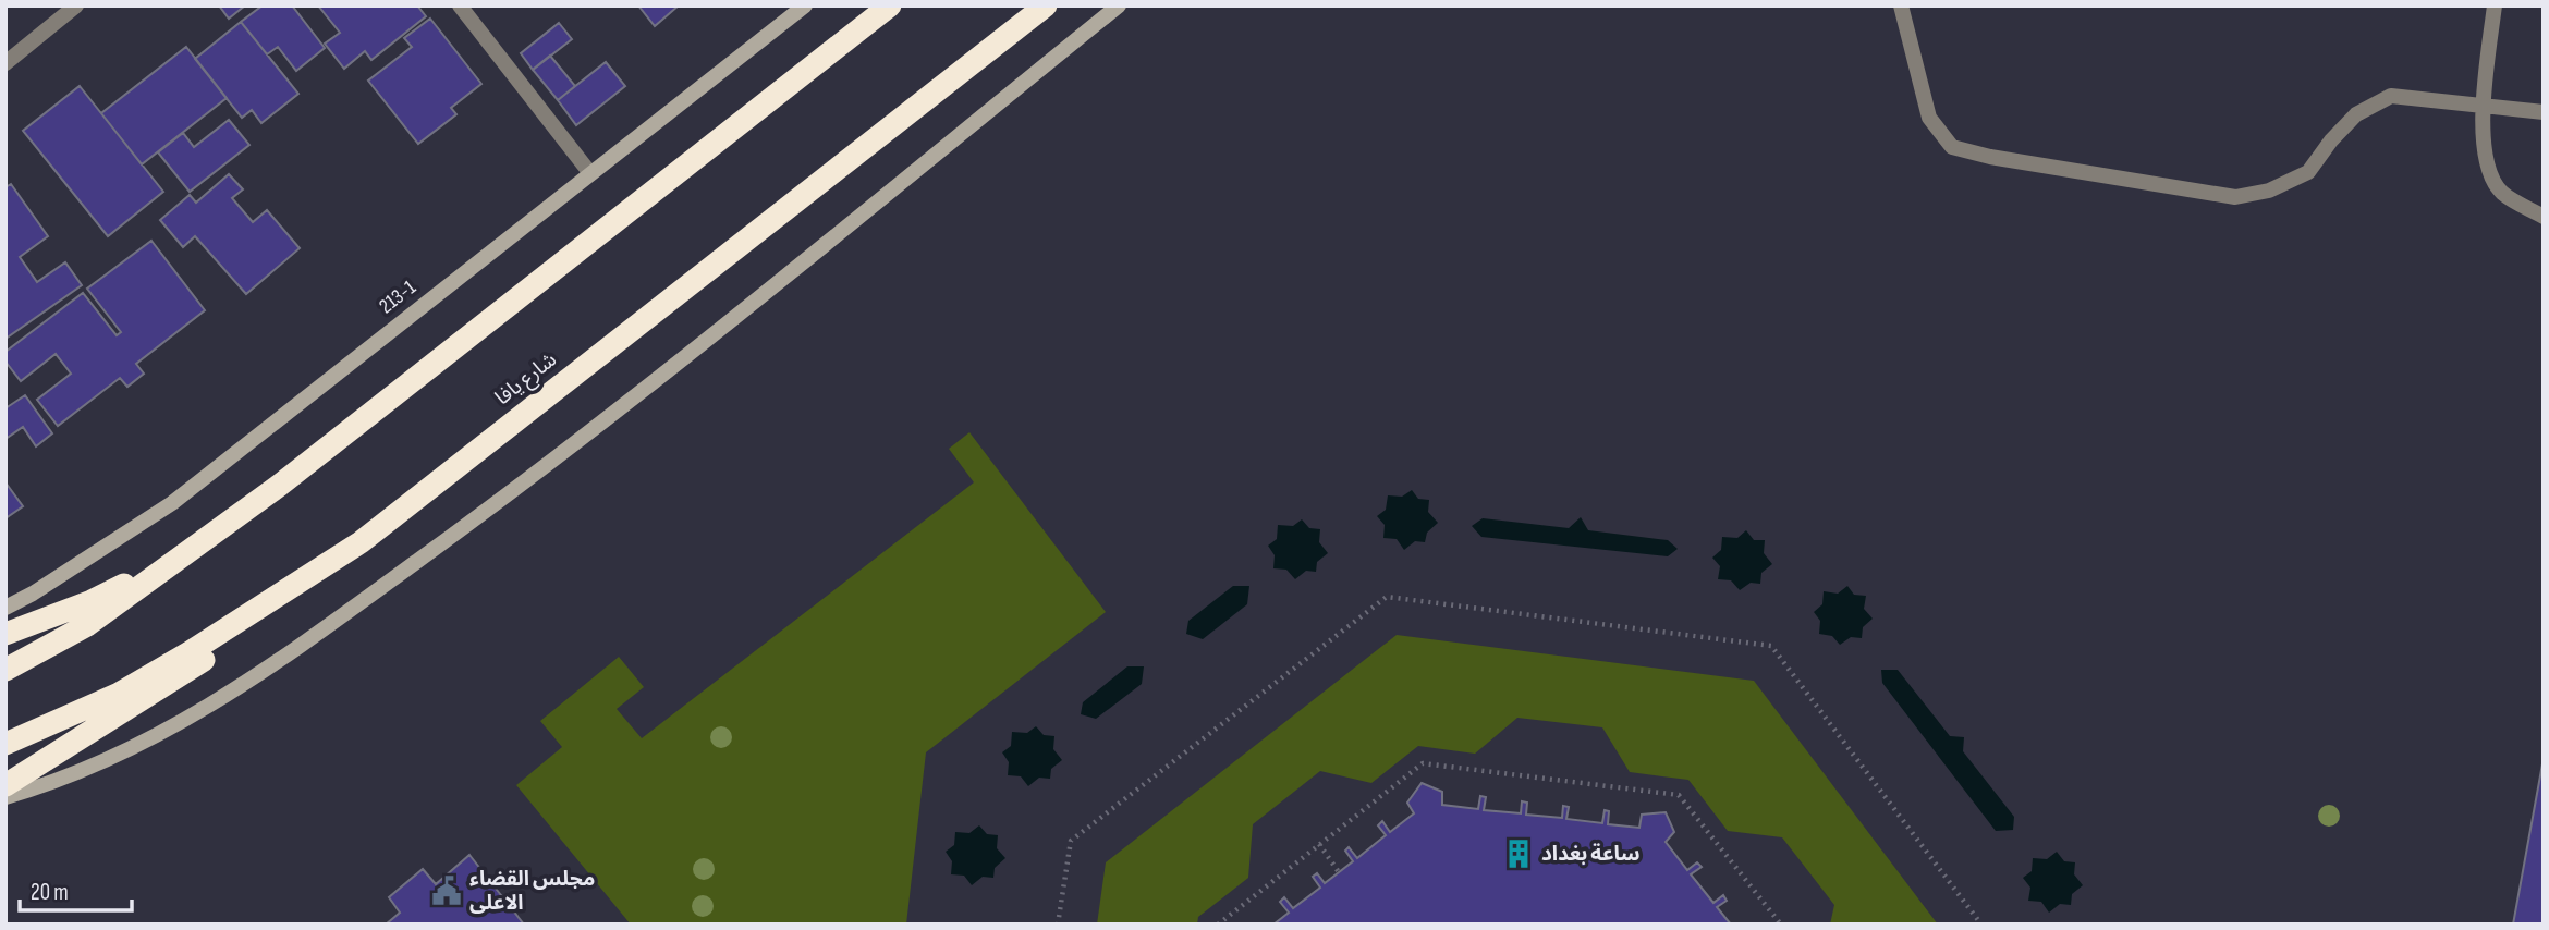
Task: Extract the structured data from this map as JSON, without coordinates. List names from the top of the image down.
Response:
{
  "streets": {
    "highway": ["شارع يافا"],
    "main road": ["213-1"]
  },
  "places": {
    "building": ["ساعة بغداد"],
    "public building": ["مجلس القضاء الاعلى"]
  },
  "scale_bar": "20 m"
}
